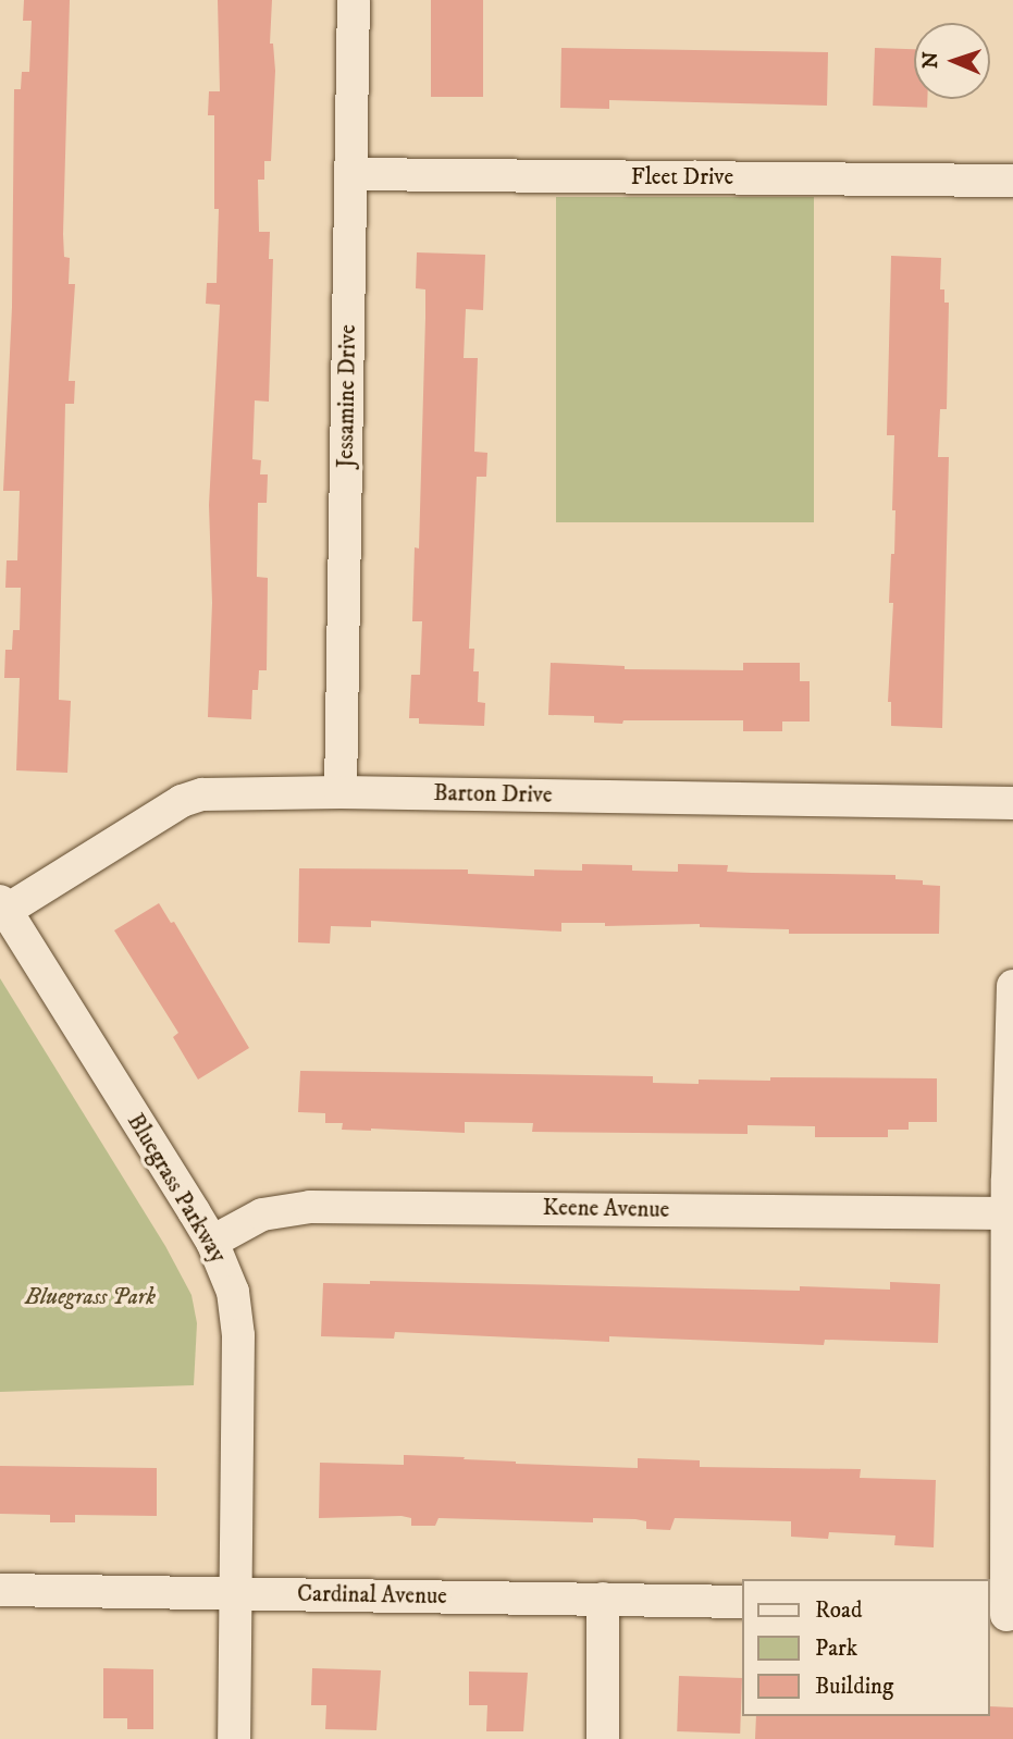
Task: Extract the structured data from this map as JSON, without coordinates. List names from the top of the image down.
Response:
{
  "streets": {
    "street": [
      "Fleet Drive",
      "Jessamine Drive",
      "Barton Drive",
      "Bluegrass Parkway",
      "Keene Avenue",
      "Cardinal Avenue"
    ]
  },
  "crossings": [
    ["Fleet Drive", "Jessamine Drive"],
    ["Jessamine Drive", "Barton Drive"],
    ["Barton Drive", "Bluegrass Parkway"],
    ["Bluegrass Parkway", "Keene Avenue"],
    ["Bluegrass Parkway", "Cardinal Avenue"]
  ],
  "parks": ["Bluegrass Park"],
  "legend": ["Road", "Park", "Building"],
  "north": "left"
}
